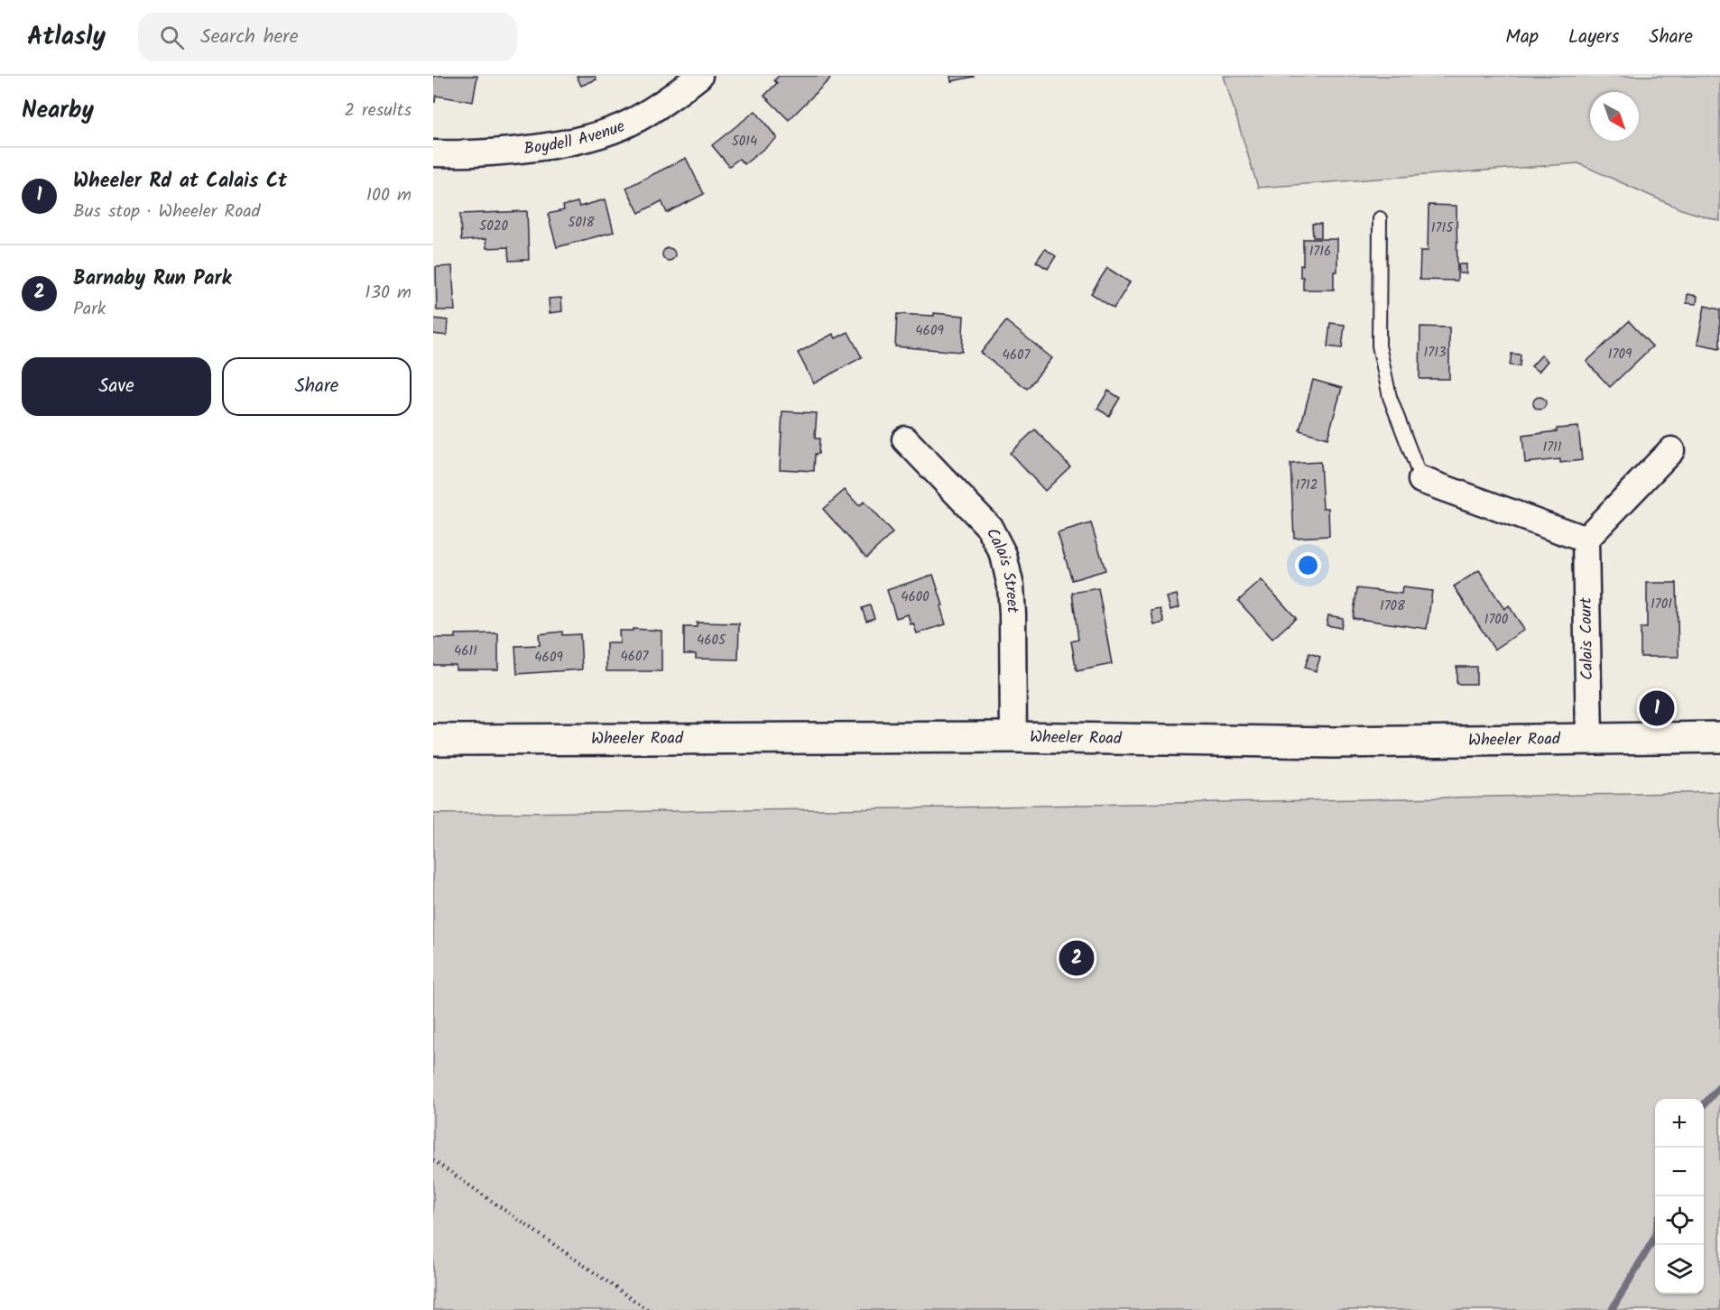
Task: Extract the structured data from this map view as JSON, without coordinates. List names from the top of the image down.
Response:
{
  "streets": {
    "main road": ["Wheeler Road"],
    "street": ["Boydell Avenue", "Calais Street", "Calais Court"]
  },
  "crossings": [
    ["Calais Street", "Wheeler Road"],
    ["Calais Court", "Wheeler Road"]
  ],
  "house_numbers": [
    "5014",
    "5018",
    "5020",
    "1715",
    "1716",
    "4609",
    "1713",
    "1709",
    "4607",
    "1711",
    "1712",
    "4600",
    "1701",
    "1708",
    "1700",
    "4605",
    "4611",
    "4607",
    "4609"
  ],
  "north": "bottom right",
  "page": {
    "header": "Atlasly",
    "search": "Search here",
    "nav": ["Map", "Layers", "Share"],
    "heading": ["Nearby", "2 results"],
    "list": [
      {
        "mark": "1",
        "name": "Wheeler Rd at Calais Ct",
        "note": "Bus stop · Wheeler Road",
        "value": "100 m"
      },
      {
        "mark": "2",
        "name": "Barnaby Run Park",
        "note": "Park",
        "value": "130 m"
      }
    ],
    "buttons": ["Save", "Share"],
    "pins": ["1", "2"],
    "map_buttons": ["+", "−"]
  }
}
